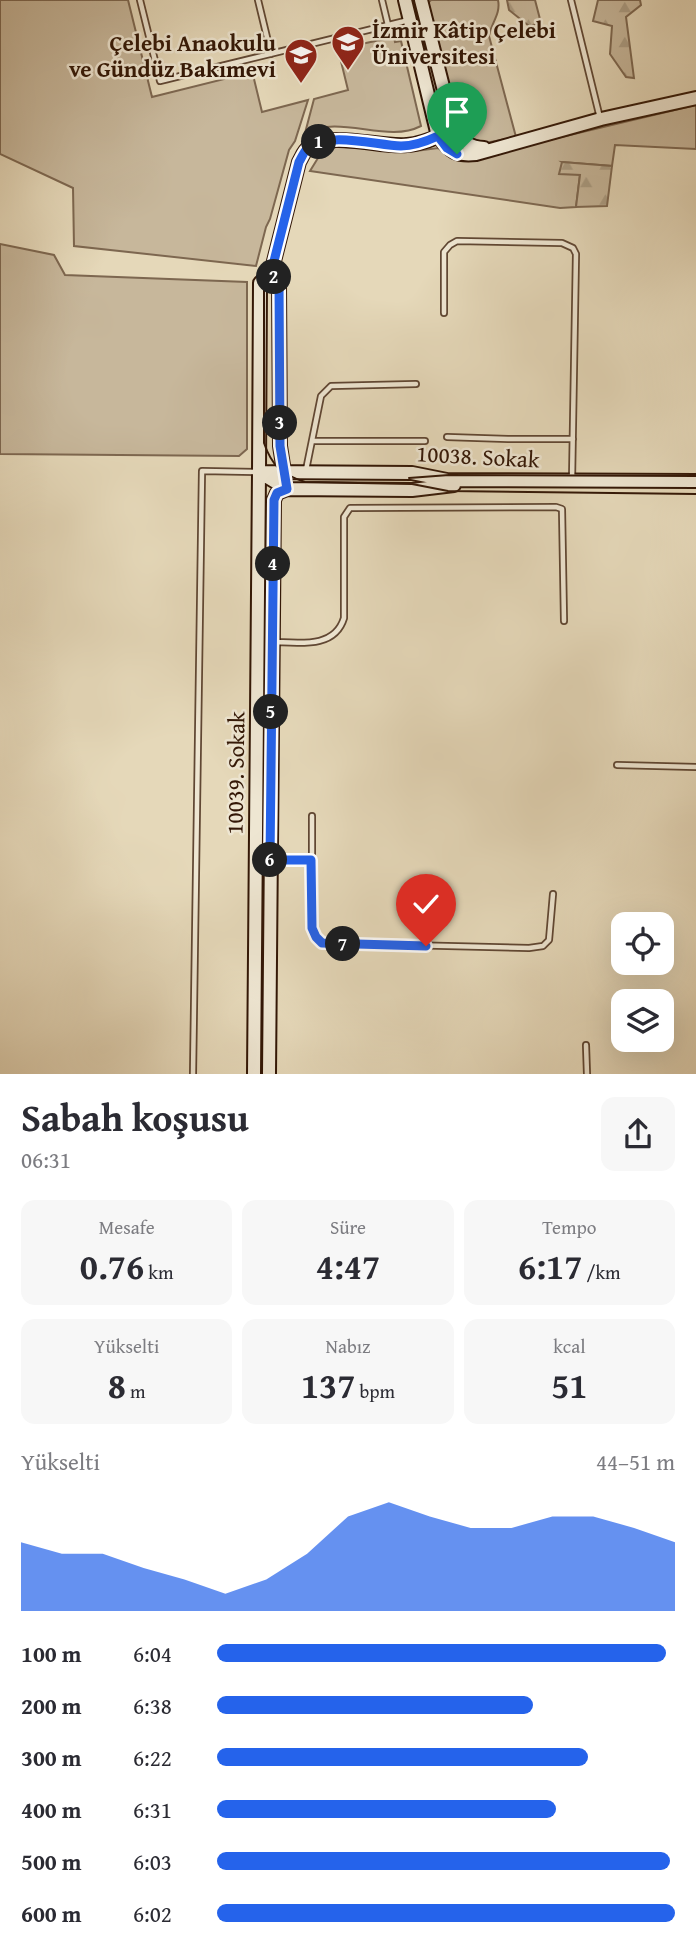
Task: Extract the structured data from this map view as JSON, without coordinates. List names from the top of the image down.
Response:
{
  "streets": {
    "street": ["10038. Sokak", "10039. Sokak"]
  },
  "crossings": [
    ["10038. Sokak", "10039. Sokak"]
  ],
  "places": {
    "school or university": ["İzmir Kâtip Çelebi Üniversitesi", "Çelebi Anaokulu ve Gündüz Bakımevi"]
  },
  "page": {
    "pins": [
      "1",
      "2",
      "3",
      "4",
      "5",
      "6",
      "7"
    ],
    "heading": ["Sabah koşusu", "06:31"],
    "stats": [
      ["Mesafe", "0.76 km"],
      ["Süre", "4:47"],
      ["Tempo", "6:17 /km"],
      ["Yükselti", "8 m"],
      ["Nabız", "137 bpm"],
      ["kcal", "51"]
    ],
    "chart": ["Yükselti", "44–51 m"],
    "list": [
      {
        "name": "100 m",
        "note": "6:04"
      },
      {
        "name": "200 m",
        "note": "6:38"
      },
      {
        "name": "300 m",
        "note": "6:22"
      },
      {
        "name": "400 m",
        "note": "6:31"
      },
      {
        "name": "500 m",
        "note": "6:03"
      },
      {
        "name": "600 m",
        "note": "6:02"
      }
    ]
  }
}
